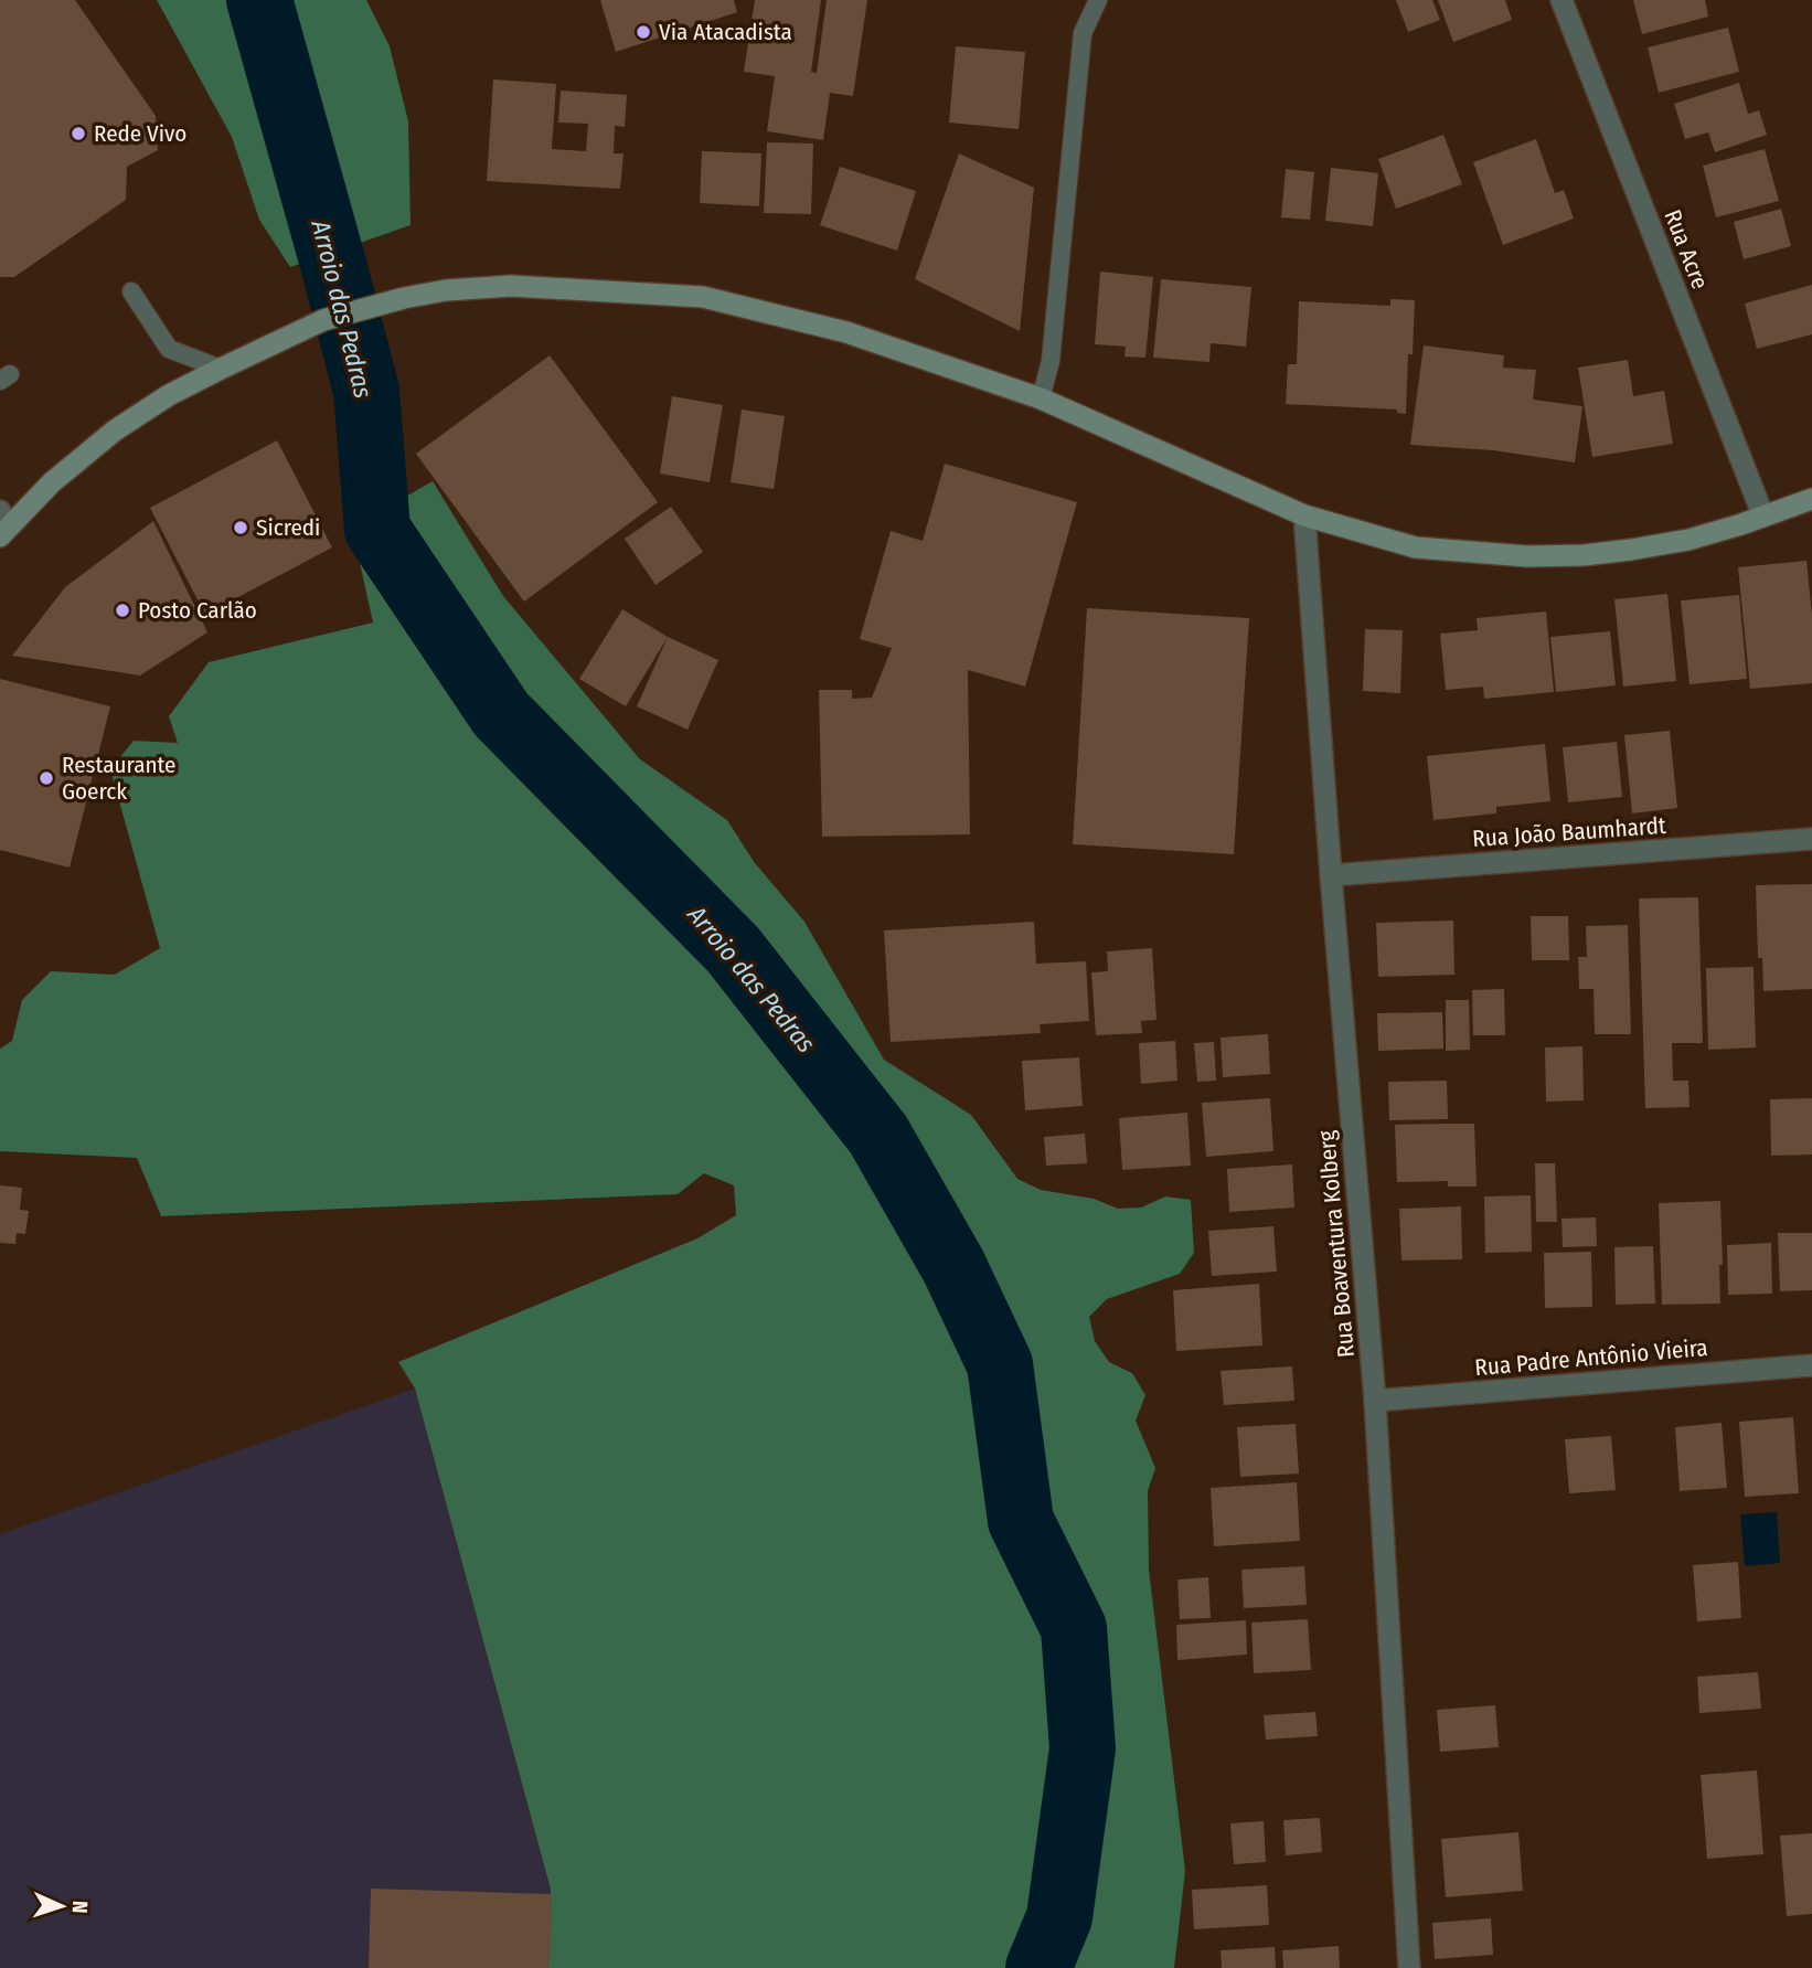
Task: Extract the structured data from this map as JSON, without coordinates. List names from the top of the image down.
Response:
{
  "streets": {
    "street": [
      "Rua Acre",
      "Rua João Baumhardt",
      "Rua Boaventura Kolberg",
      "Rua Padre Antônio Vieira"
    ]
  },
  "crossings": [
    ["Rua João Baumhardt", "Rua Boaventura Kolberg"],
    ["Rua Boaventura Kolberg", "Rua Padre Antônio Vieira"]
  ],
  "water": ["Arroio das Pedras"],
  "places": [
    "Via Atacadista",
    "Rede Vivo",
    "Sicredi",
    "Posto Carlão",
    "Restaurante Goerck"
  ],
  "north": "right"
}
